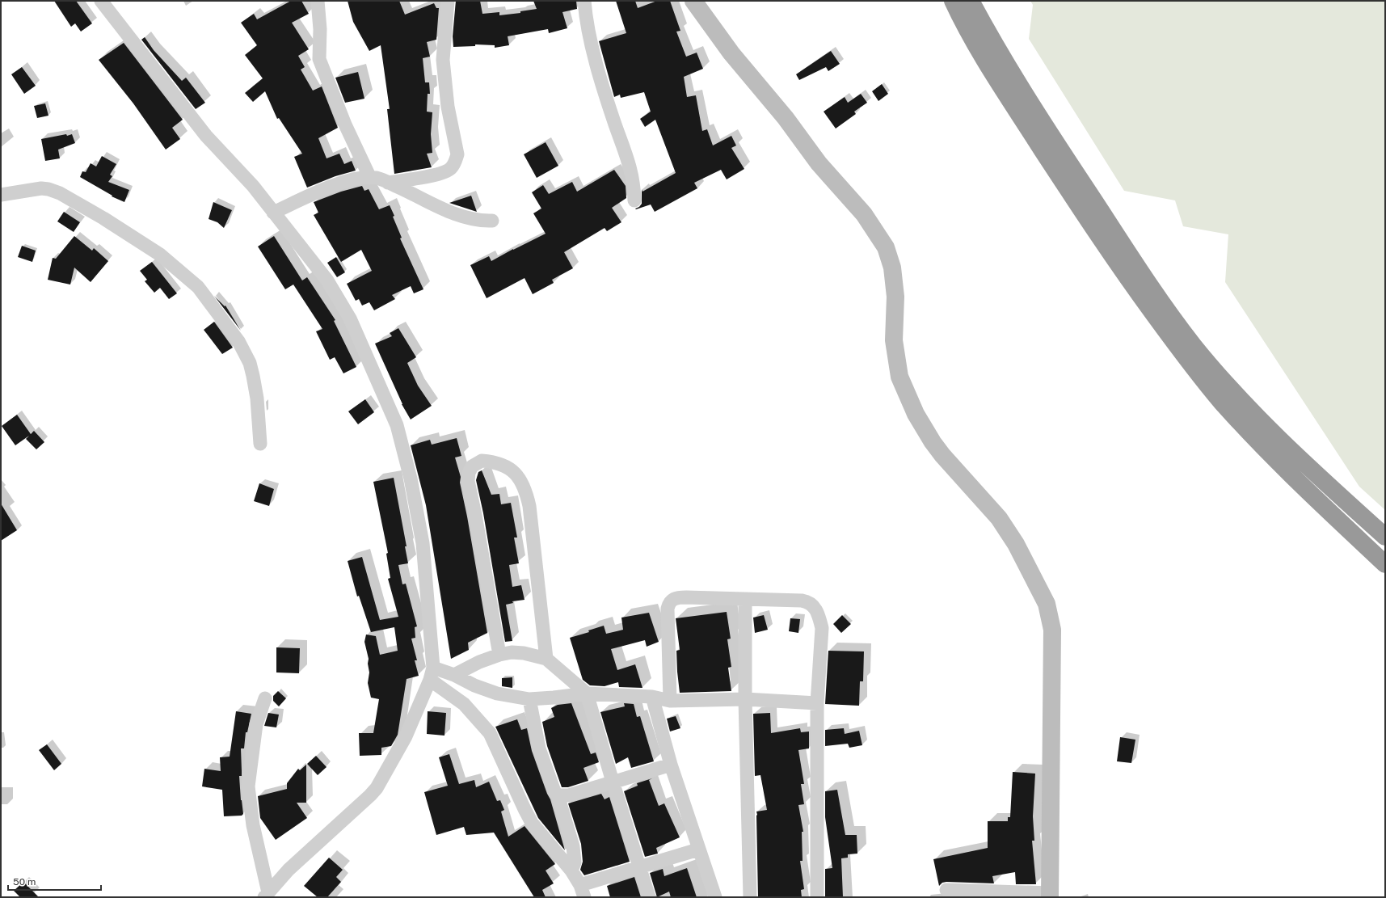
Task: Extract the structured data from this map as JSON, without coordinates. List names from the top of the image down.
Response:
{
  "scale_bar": "50 m"
}
